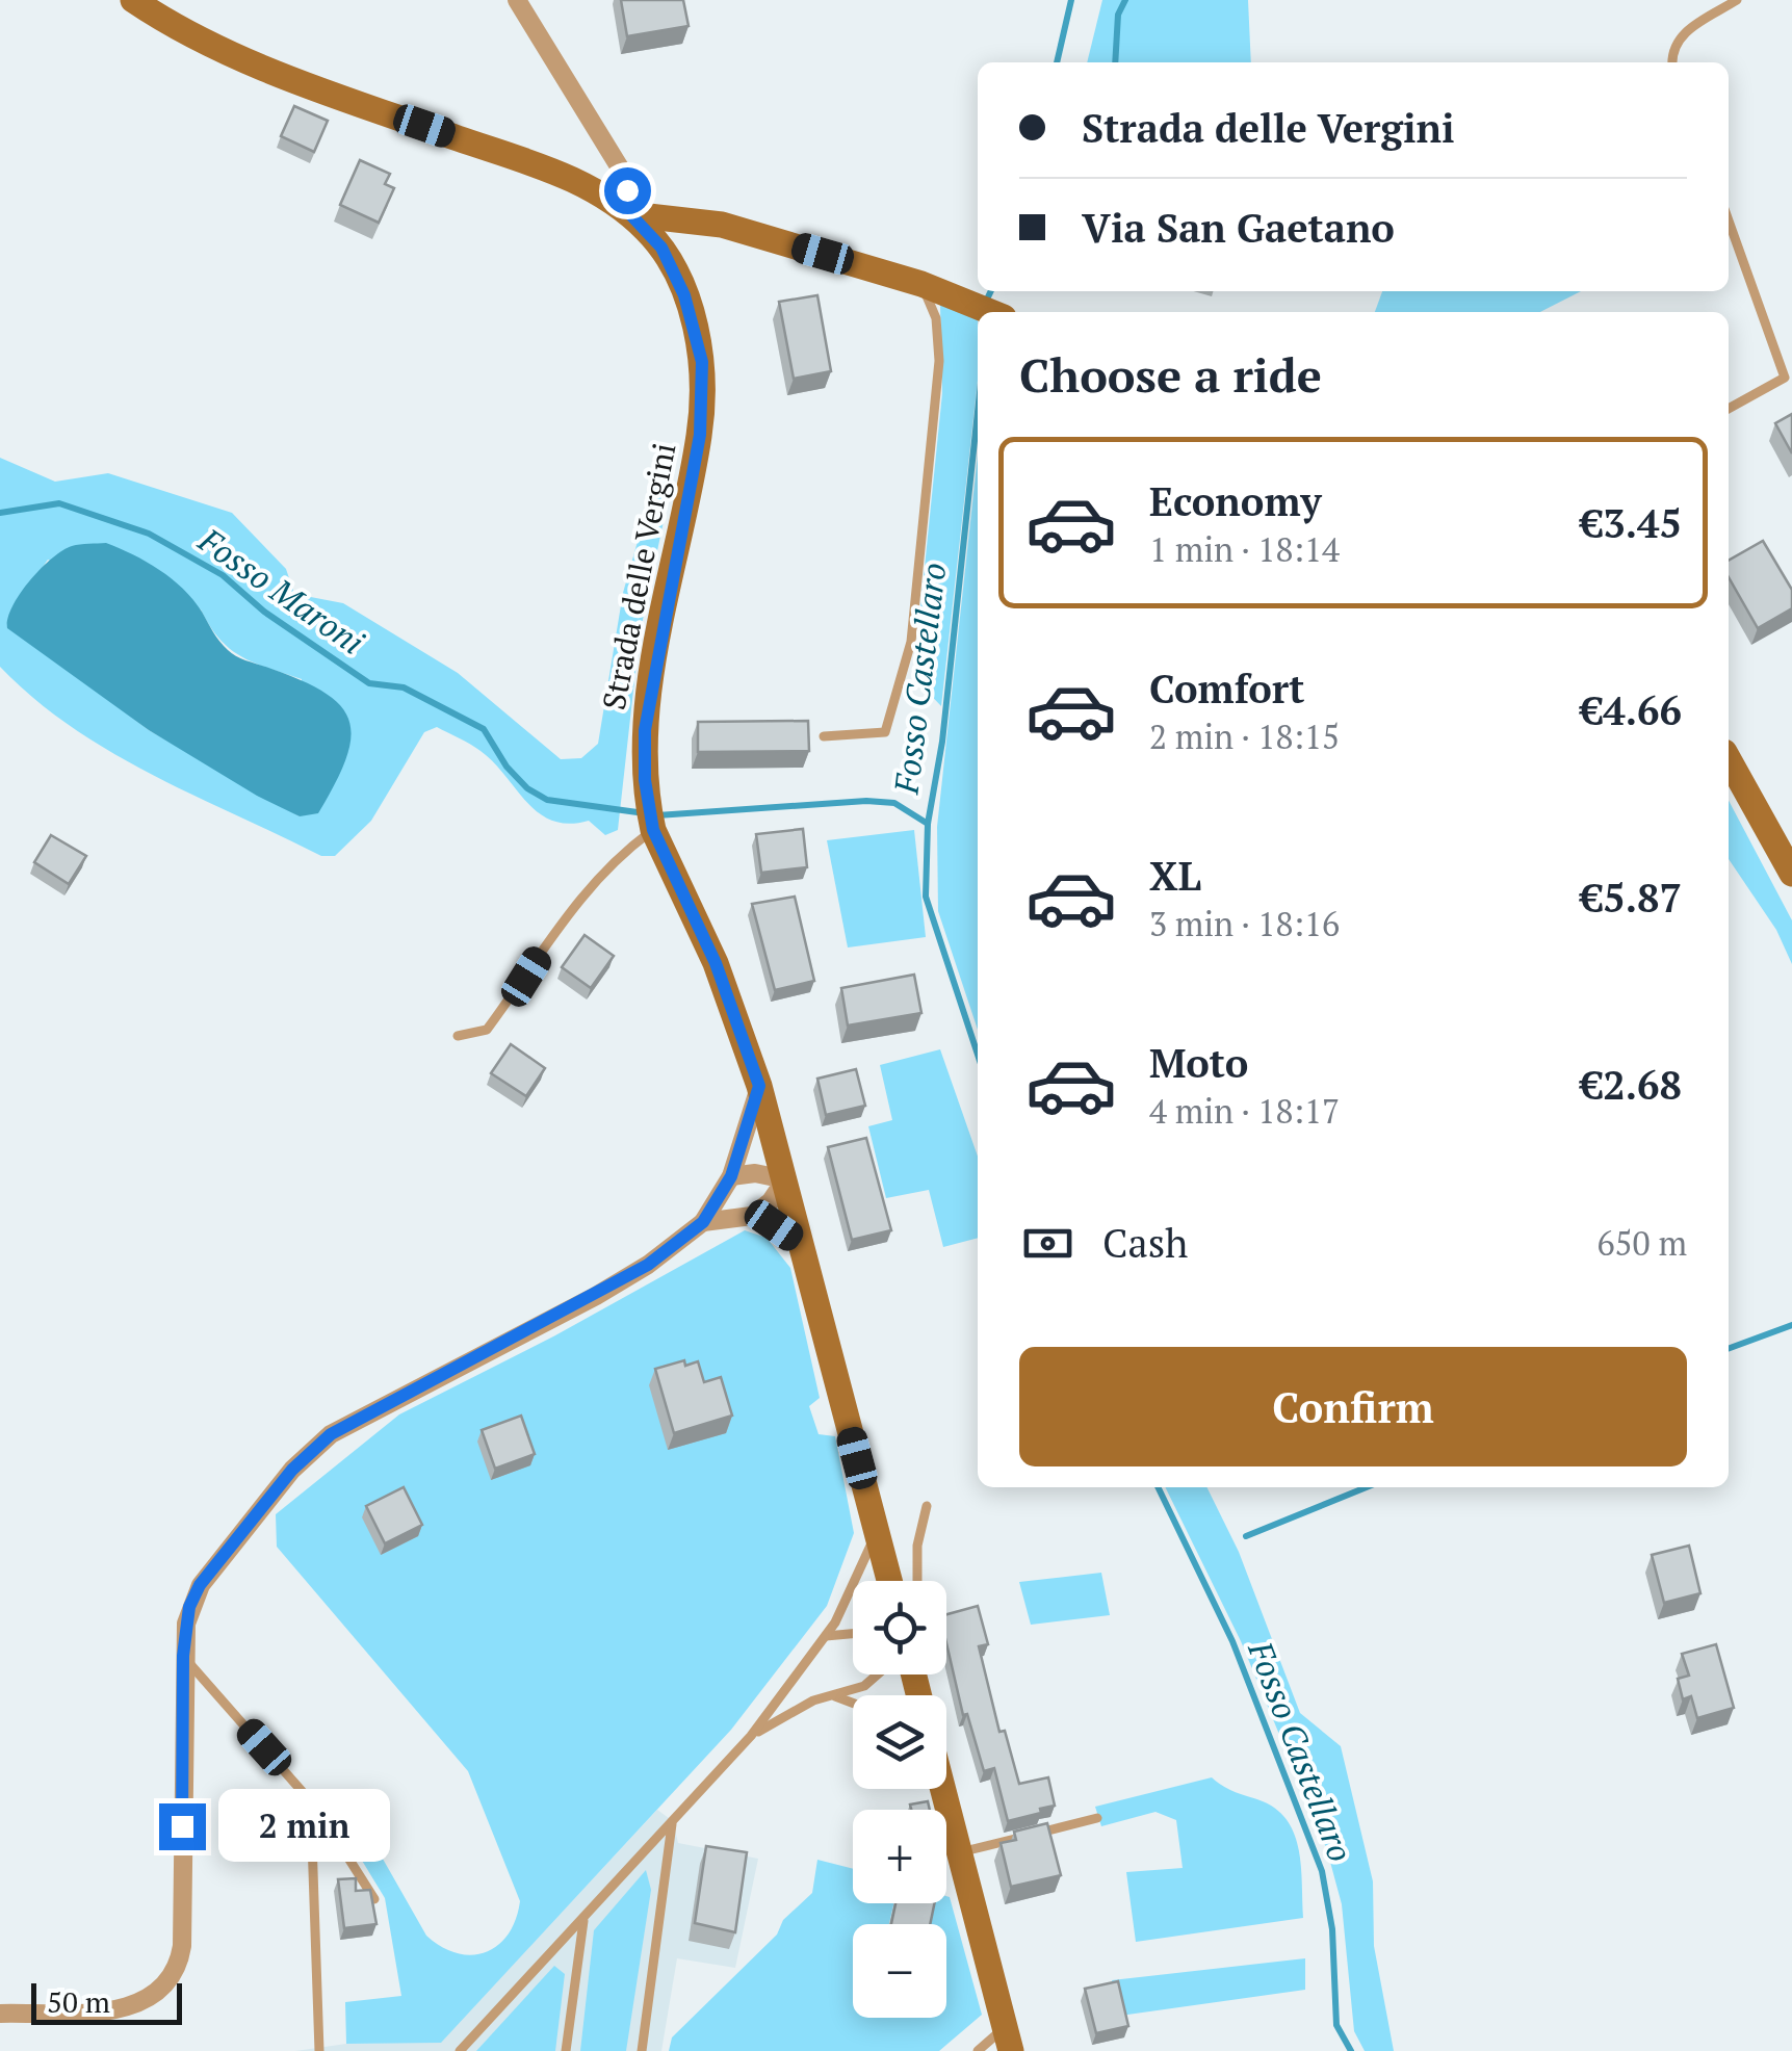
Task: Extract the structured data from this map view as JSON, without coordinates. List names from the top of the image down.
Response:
{
  "streets": {
    "main road": ["Strada delle Vergini"]
  },
  "water": ["Fosso Maroni", "Fosso Castellaro"],
  "scale_bar": "50 m",
  "page": {
    "banner": ["Strada delle Vergini", "Via San Gaetano"],
    "heading": "Choose a ride",
    "list": [
      {
        "name": "Economy",
        "note": "1 min · 18:14",
        "value": "€3.45"
      },
      {
        "name": "Comfort",
        "note": "2 min · 18:15",
        "value": "€4.66"
      },
      {
        "name": "XL",
        "note": "3 min · 18:16",
        "value": "€5.87"
      },
      {
        "name": "Moto",
        "note": "4 min · 18:17",
        "value": "€2.68"
      }
    ],
    "pay": ["Cash", "650 m"],
    "buttons": "Confirm",
    "map_buttons": ["+", "−"],
    "bubble": "2 min",
    "scale": "50 m"
  }
}
